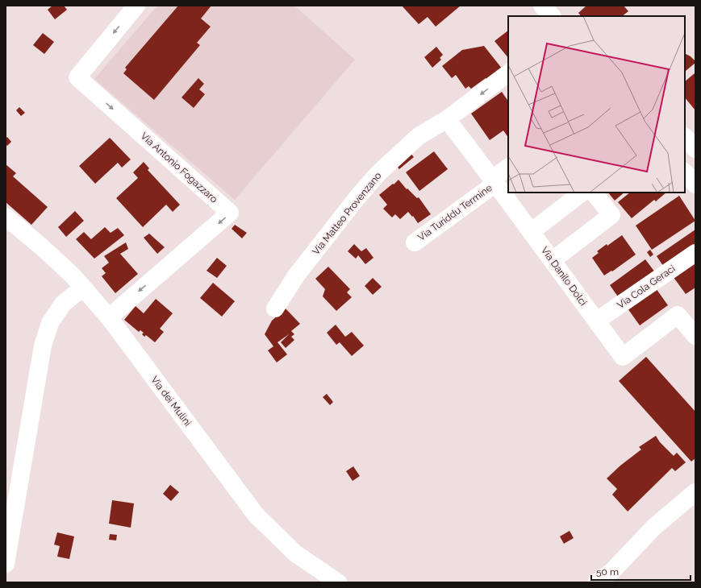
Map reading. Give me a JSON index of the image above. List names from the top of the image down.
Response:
{
  "streets": {
    "street": [
      "Via Antonio Fogazzaro",
      "Via Turiddu Termine",
      "Via Matteo Provenzano",
      "Via Danilo Dolci",
      "Via Cola Geraci",
      "Via dei Mulini"
    ]
  },
  "crossings": [
    ["Via Antonio Fogazzaro", "Via dei Mulini"],
    ["Via Turiddu Termine", "Via Danilo Dolci"],
    ["Via Matteo Provenzano", "Via Danilo Dolci"],
    ["Via Danilo Dolci", "Via Cola Geraci"]
  ],
  "scale_bar": "50 m"
}
